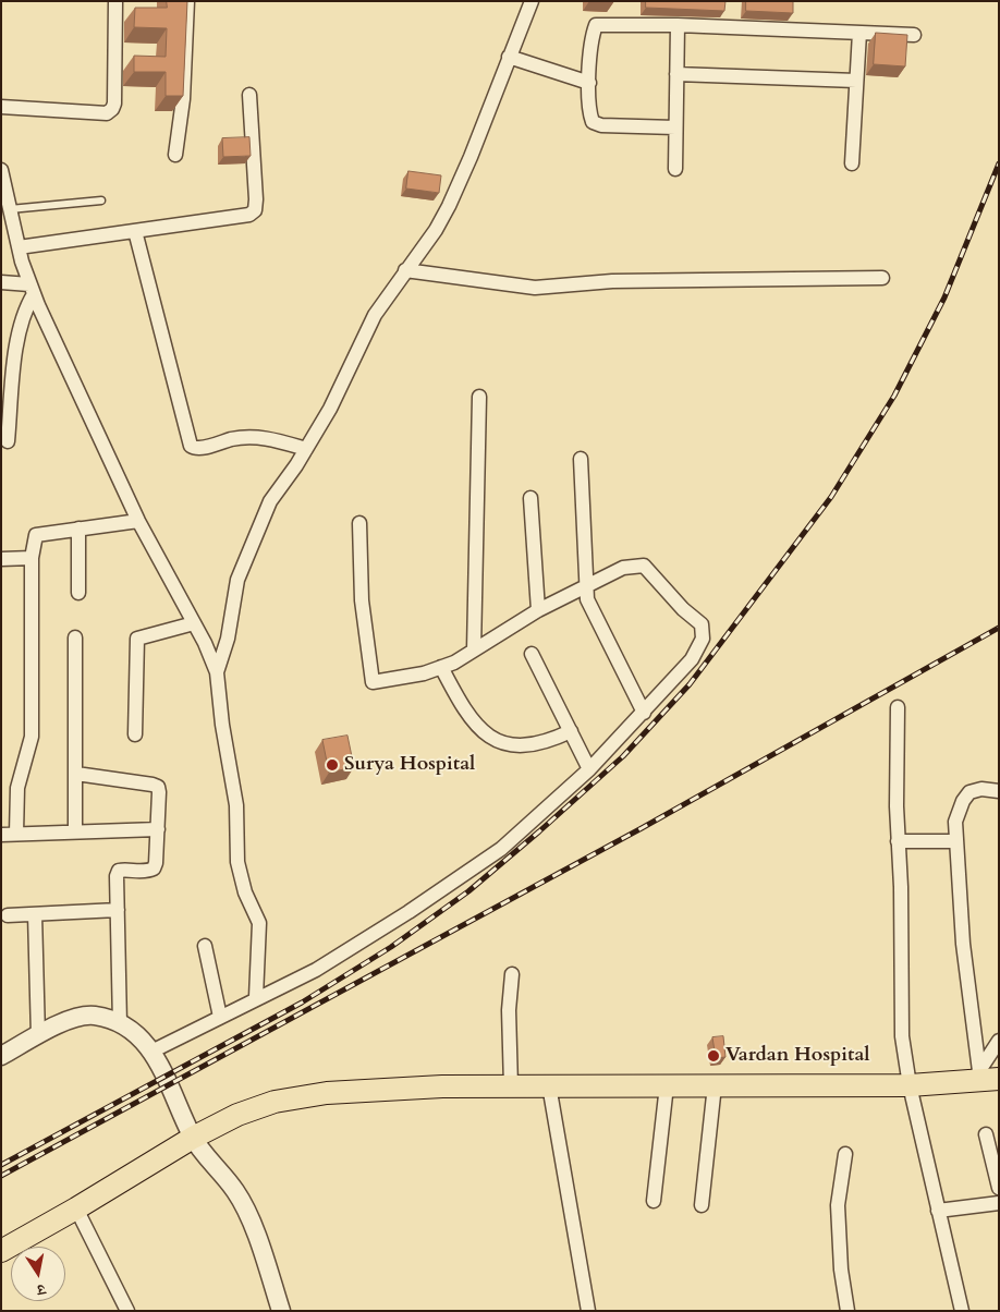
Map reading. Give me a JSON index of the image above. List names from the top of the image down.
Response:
{
  "places": ["Surya Hospital", "Vardan Hospital"],
  "north": "bottom"
}
